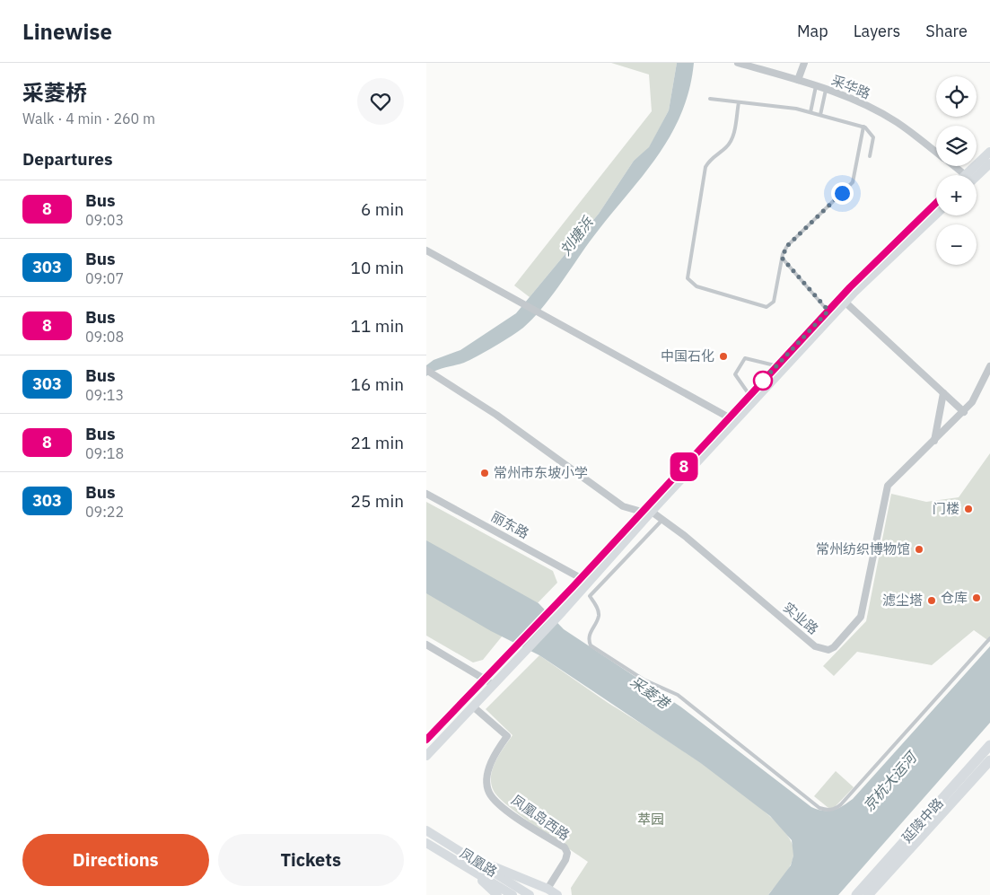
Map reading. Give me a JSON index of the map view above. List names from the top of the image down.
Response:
{
  "streets": {
    "main road": ["延陵中路", "凤凰路"],
    "street": [
      "采华路",
      "丽东路",
      "实业路",
      "凤凰岛西路"
    ]
  },
  "water": ["刘塘浜", "采菱港", "京杭大运河"],
  "parks": ["萃园"],
  "places": [
    "中国石化",
    "常州市东坡小学",
    "门楼",
    "常州纺织博物馆",
    "仓库",
    "滤尘塔"
  ],
  "lines": ["bus line 8"],
  "page": {
    "header": "Linewise",
    "nav": ["Map", "Layers", "Share"],
    "heading": [
      ["采菱桥", "Walk · 4 min · 260 m"],
      "Departures"
    ],
    "on_map": "8",
    "map_buttons": ["+", "−"],
    "list": [
      {
        "mark": "8",
        "name": "Bus",
        "note": "09:03",
        "value": "6 min"
      },
      {
        "mark": "303",
        "name": "Bus",
        "note": "09:07",
        "value": "10 min"
      },
      {
        "mark": "8",
        "name": "Bus",
        "note": "09:08",
        "value": "11 min"
      },
      {
        "mark": "303",
        "name": "Bus",
        "note": "09:13",
        "value": "16 min"
      },
      {
        "mark": "8",
        "name": "Bus",
        "note": "09:18",
        "value": "21 min"
      },
      {
        "mark": "303",
        "name": "Bus",
        "note": "09:22",
        "value": "25 min"
      }
    ],
    "buttons": ["Directions", "Tickets"]
  }
}
